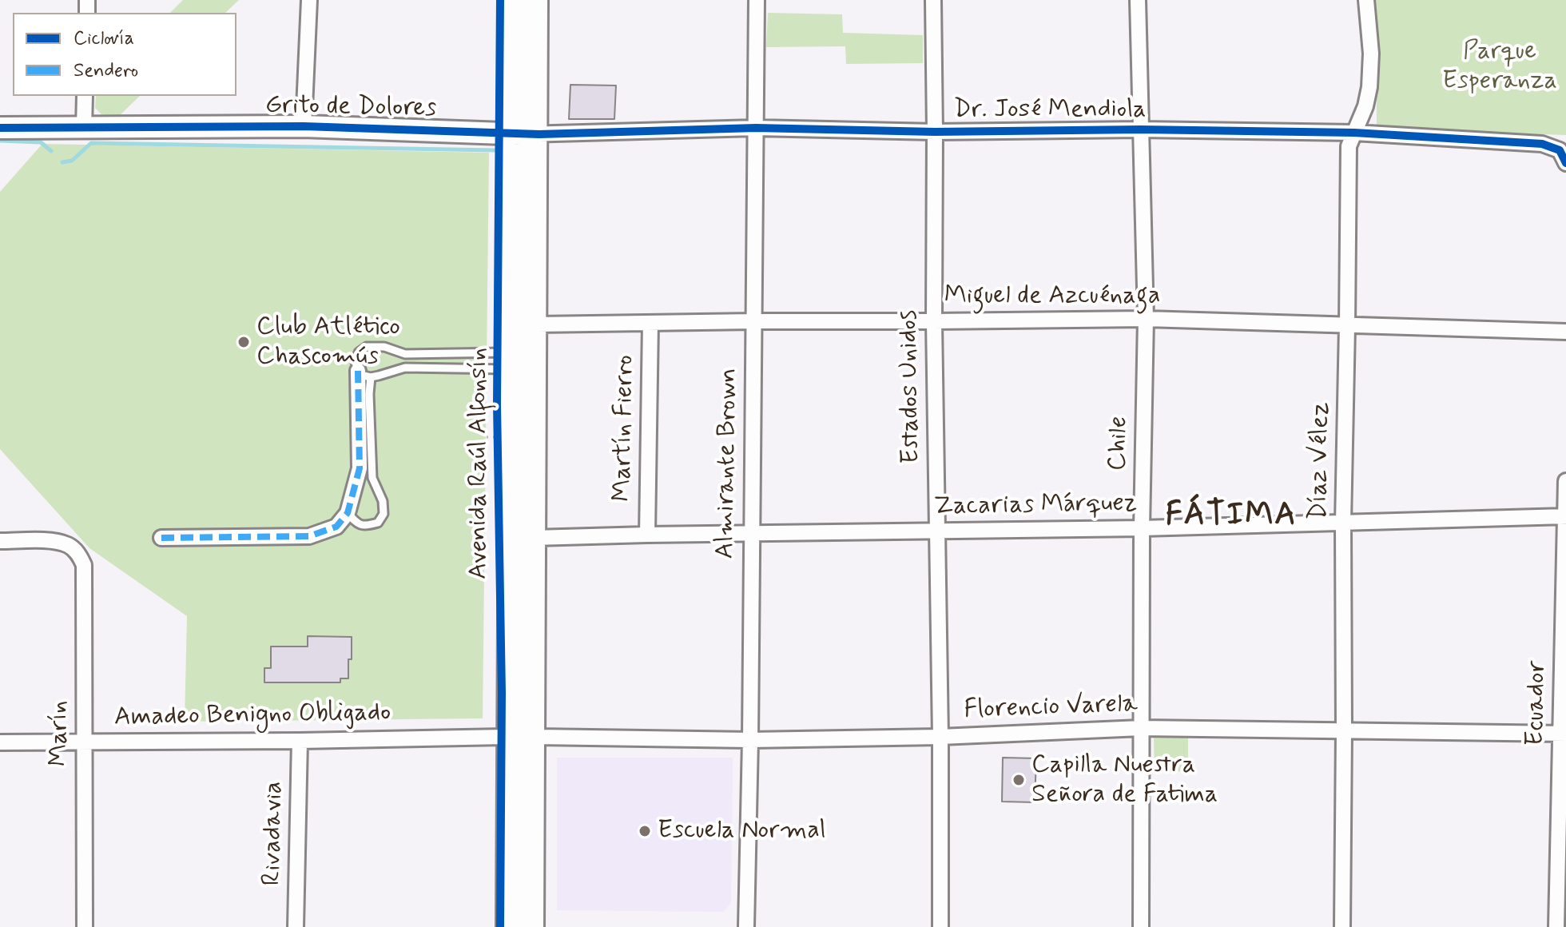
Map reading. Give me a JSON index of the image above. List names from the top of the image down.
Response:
{
  "streets": {
    "main road": ["Grito de Dolores", "Avenida Raúl Alfonsín"],
    "street": [
      "Dr. José Mendiola",
      "Miguel de Azcuénaga",
      "Estados Unidos",
      "Martín Fierro",
      "Chile",
      "Díaz Vélez",
      "Almirante Brown",
      "Zacarias Márquez",
      "Ecuador",
      "Florencio Varela",
      "Amadeo Benigno Obligado",
      "Marín",
      "Rivadavia"
    ]
  },
  "crossings": [
    ["Grito de Dolores", "Dr. José Mendiola"],
    ["Grito de Dolores", "Avenida Raúl Alfonsín"],
    ["Dr. José Mendiola", "Estados Unidos"],
    ["Dr. José Mendiola", "Chile"],
    ["Dr. José Mendiola", "Díaz Vélez"],
    ["Dr. José Mendiola", "Avenida Raúl Alfonsín"],
    ["Dr. José Mendiola", "Almirante Brown"],
    ["Miguel de Azcuénaga", "Estados Unidos"],
    ["Miguel de Azcuénaga", "Martín Fierro"],
    ["Miguel de Azcuénaga", "Chile"],
    ["Miguel de Azcuénaga", "Díaz Vélez"],
    ["Miguel de Azcuénaga", "Avenida Raúl Alfonsín"],
    ["Miguel de Azcuénaga", "Almirante Brown"],
    ["Estados Unidos", "Zacarias Márquez"],
    ["Estados Unidos", "Florencio Varela"],
    ["Martín Fierro", "Zacarias Márquez"],
    ["Chile", "Zacarias Márquez"],
    ["Chile", "Florencio Varela"],
    ["Díaz Vélez", "Zacarias Márquez"],
    ["Díaz Vélez", "Florencio Varela"],
    ["Avenida Raúl Alfonsín", "Zacarias Márquez"],
    ["Avenida Raúl Alfonsín", "Florencio Varela"],
    ["Avenida Raúl Alfonsín", "Amadeo Benigno Obligado"],
    ["Almirante Brown", "Zacarias Márquez"],
    ["Almirante Brown", "Florencio Varela"],
    ["Zacarias Márquez", "Ecuador"],
    ["Ecuador", "Florencio Varela"],
    ["Amadeo Benigno Obligado", "Marín"],
    ["Amadeo Benigno Obligado", "Rivadavia"]
  ],
  "districts": ["FÁTIMA"],
  "parks": ["Parque Esperanza"],
  "places": ["Club Atlético Chascomús", "Capilla Nuestra Señora de Fatima", "Escuela Normal"],
  "legend": ["Ciclovía", "Sendero"]
}
